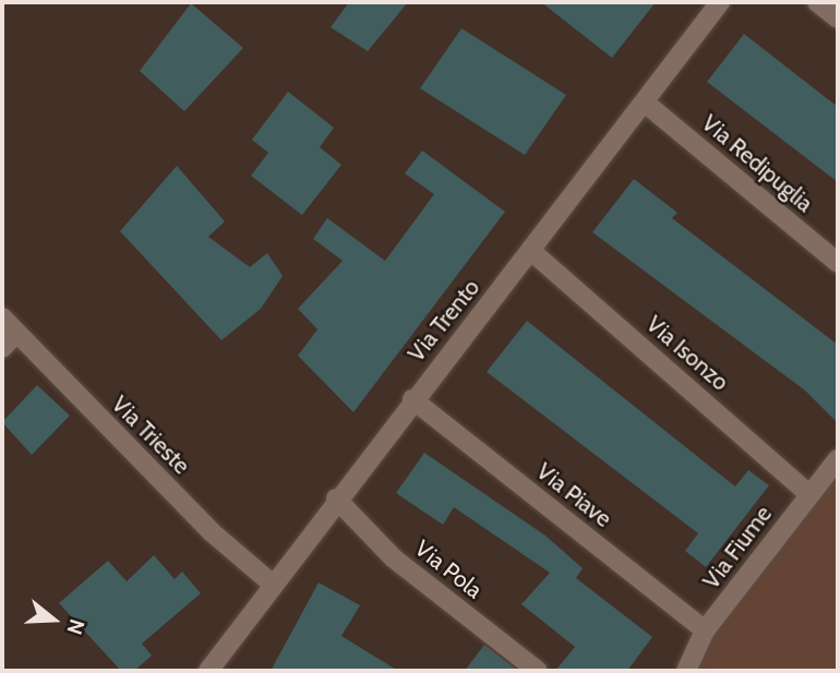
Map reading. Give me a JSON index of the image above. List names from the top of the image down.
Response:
{
  "streets": {
    "street": [
      "Via Redipuglia",
      "Via Trento",
      "Via Isonzo",
      "Via Trieste",
      "Via Piave",
      "Via Fiume",
      "Via Pola"
    ]
  },
  "crossings": [
    ["Via Redipuglia", "Via Trento"],
    ["Via Trento", "Via Isonzo"],
    ["Via Trento", "Via Trieste"],
    ["Via Trento", "Via Piave"],
    ["Via Trento", "Via Pola"],
    ["Via Isonzo", "Via Fiume"],
    ["Via Piave", "Via Fiume"]
  ],
  "north": "right"
}
